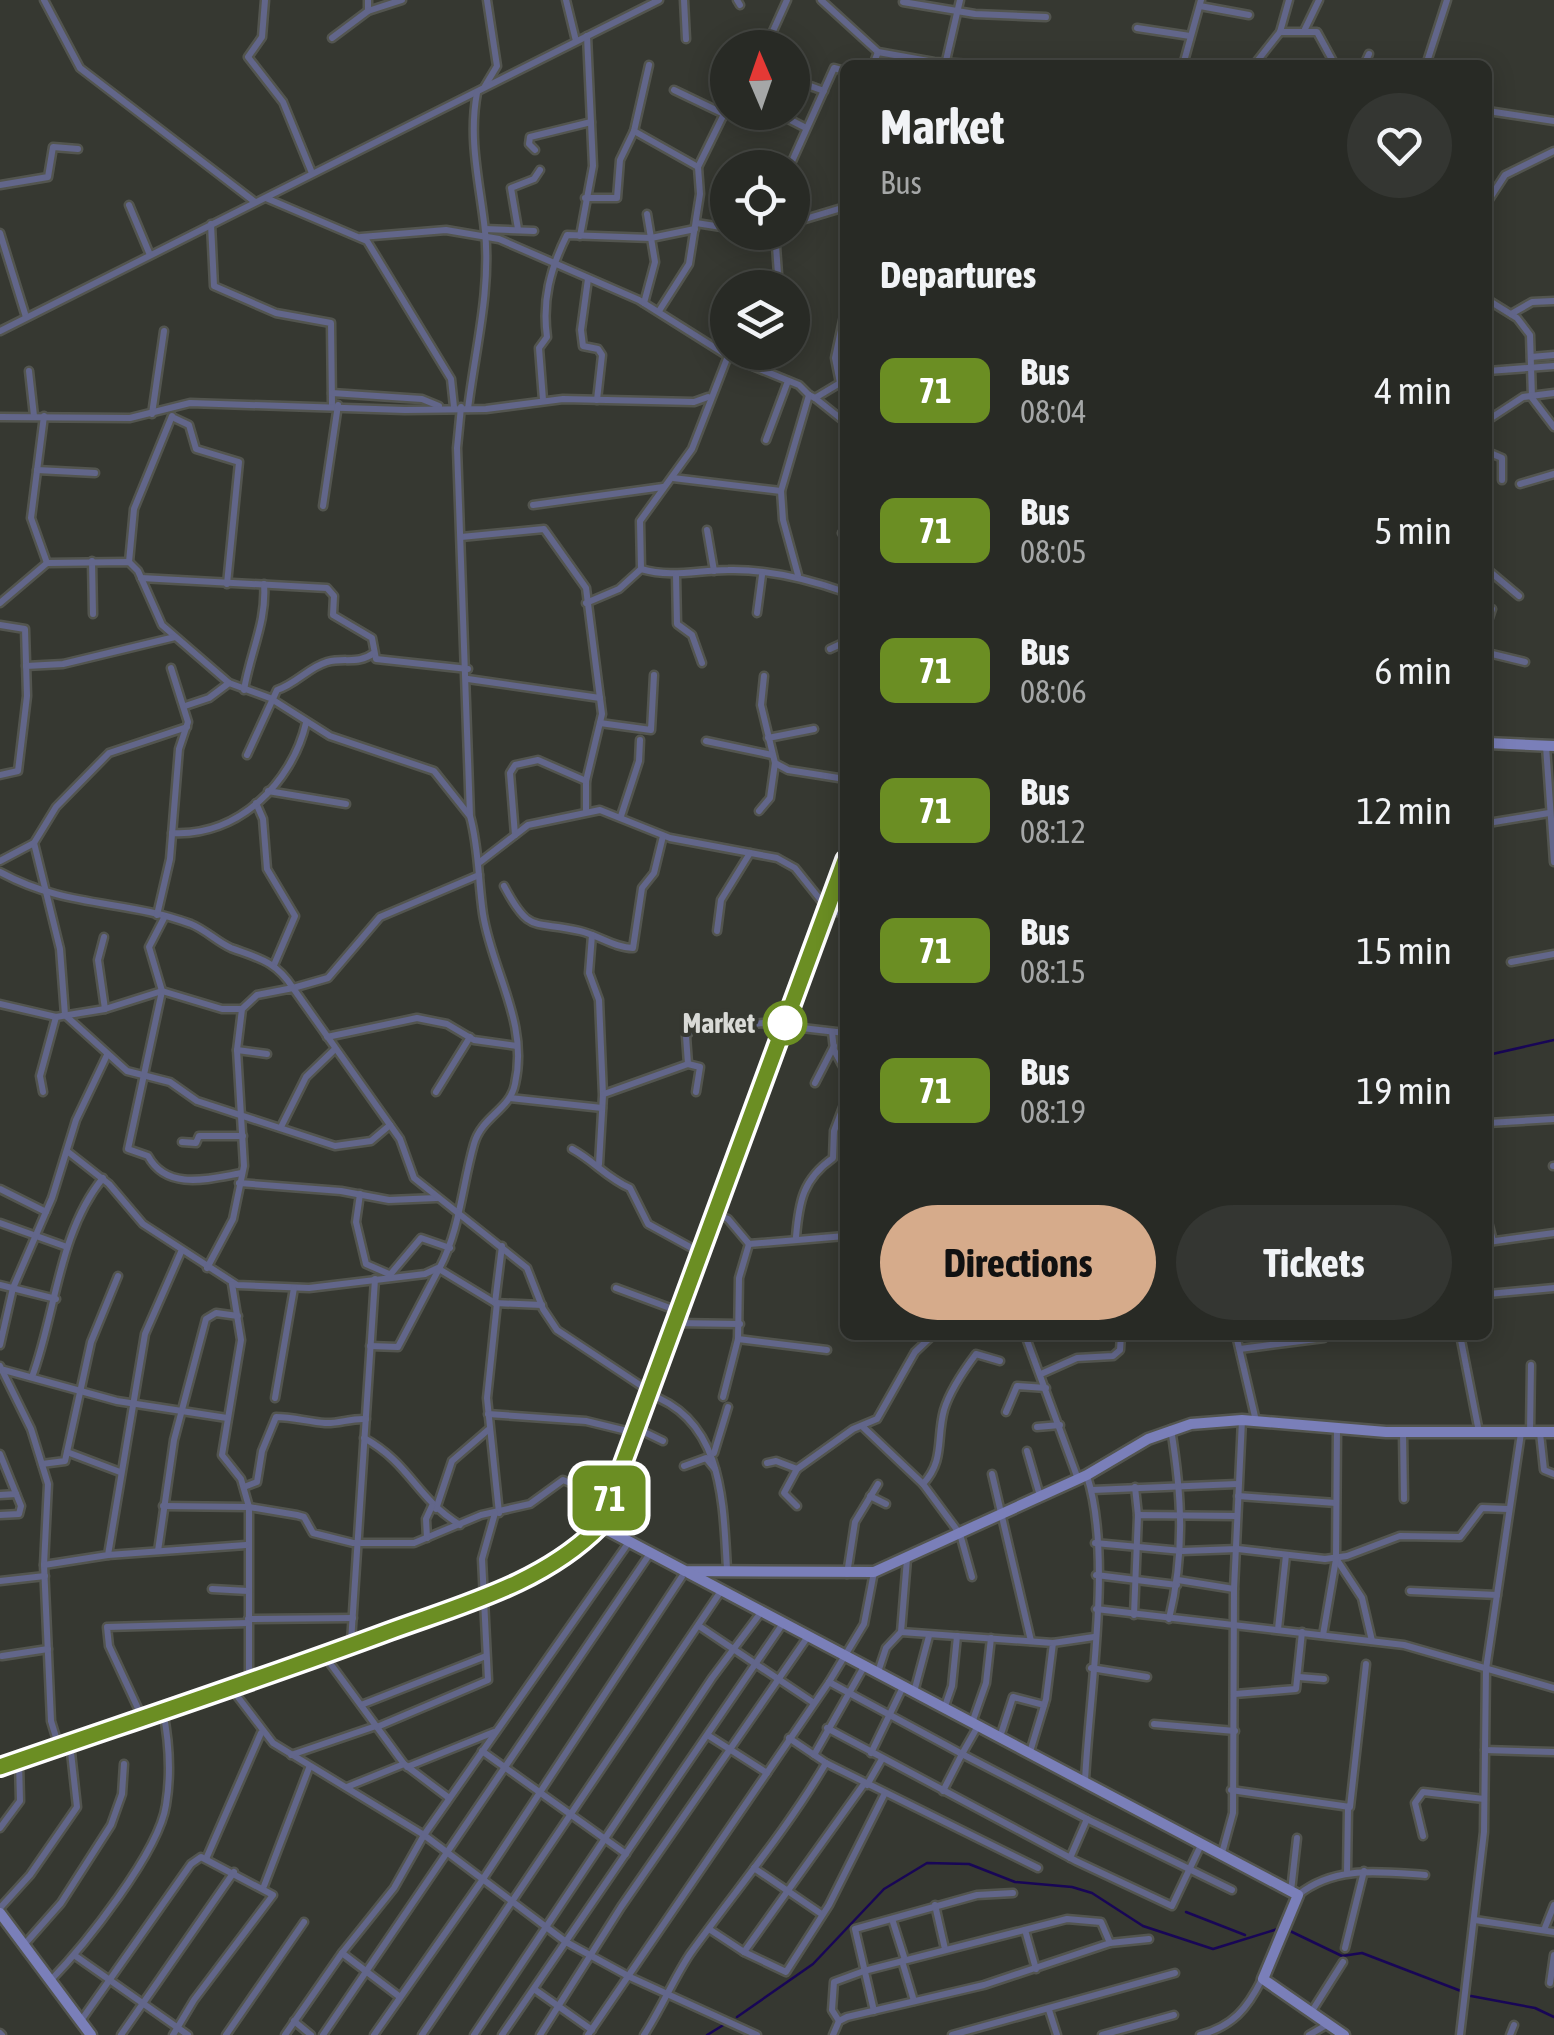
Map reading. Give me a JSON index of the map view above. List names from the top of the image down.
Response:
{
  "places": ["Market"],
  "lines": ["bus line 71"],
  "north": "top",
  "page": {
    "on_map": "71",
    "heading": [
      ["Market", "Bus"],
      "Departures"
    ],
    "list": [
      {
        "mark": "71",
        "name": "Bus",
        "note": "08:04",
        "value": "4 min"
      },
      {
        "mark": "71",
        "name": "Bus",
        "note": "08:05",
        "value": "5 min"
      },
      {
        "mark": "71",
        "name": "Bus",
        "note": "08:06",
        "value": "6 min"
      },
      {
        "mark": "71",
        "name": "Bus",
        "note": "08:12",
        "value": "12 min"
      },
      {
        "mark": "71",
        "name": "Bus",
        "note": "08:15",
        "value": "15 min"
      },
      {
        "mark": "71",
        "name": "Bus",
        "note": "08:19",
        "value": "19 min"
      }
    ],
    "buttons": ["Directions", "Tickets"]
  }
}
